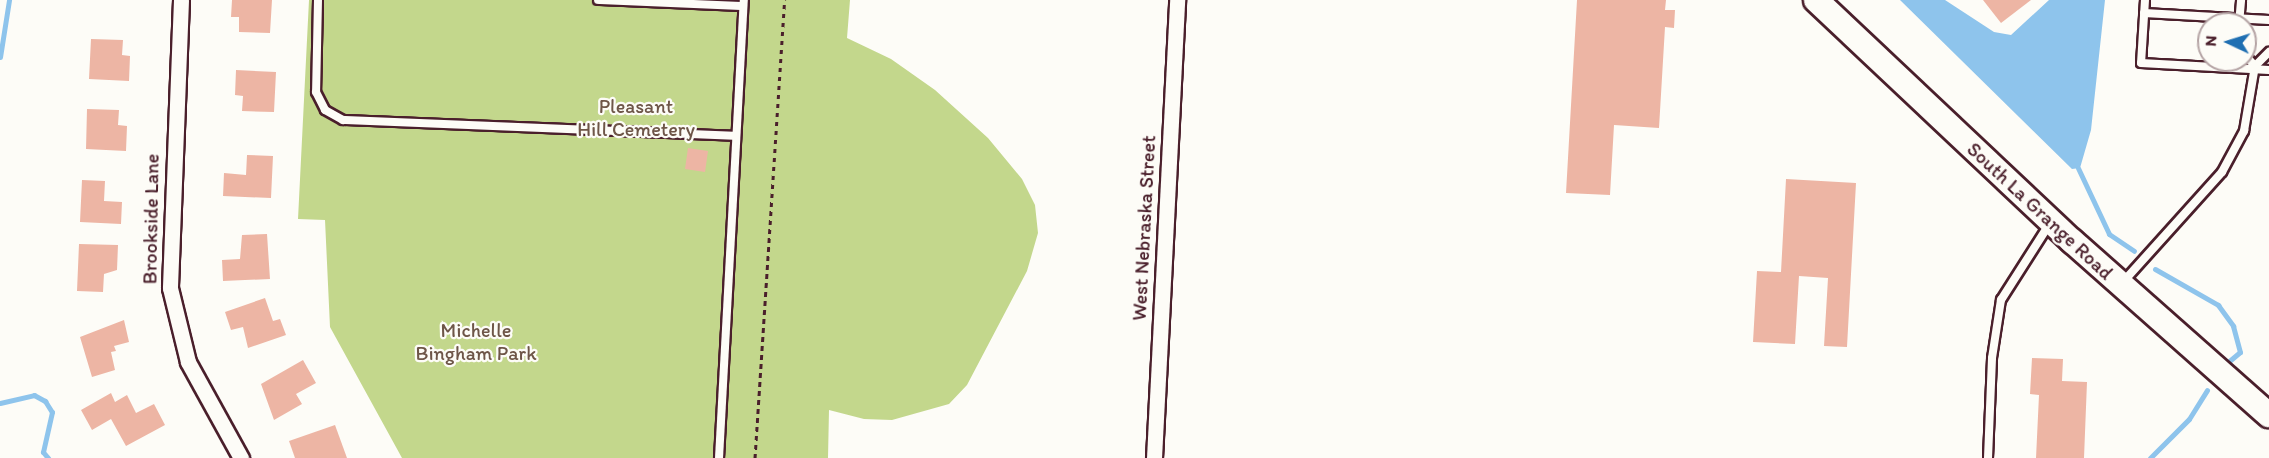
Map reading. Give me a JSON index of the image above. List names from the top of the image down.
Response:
{
  "streets": {
    "main road": ["South La Grange Road"],
    "street": ["Brookside Lane", "West Nebraska Street"]
  },
  "parks": ["Pleasant Hill Cemetery", "Michelle Bingham Park"],
  "north": "left"
}
